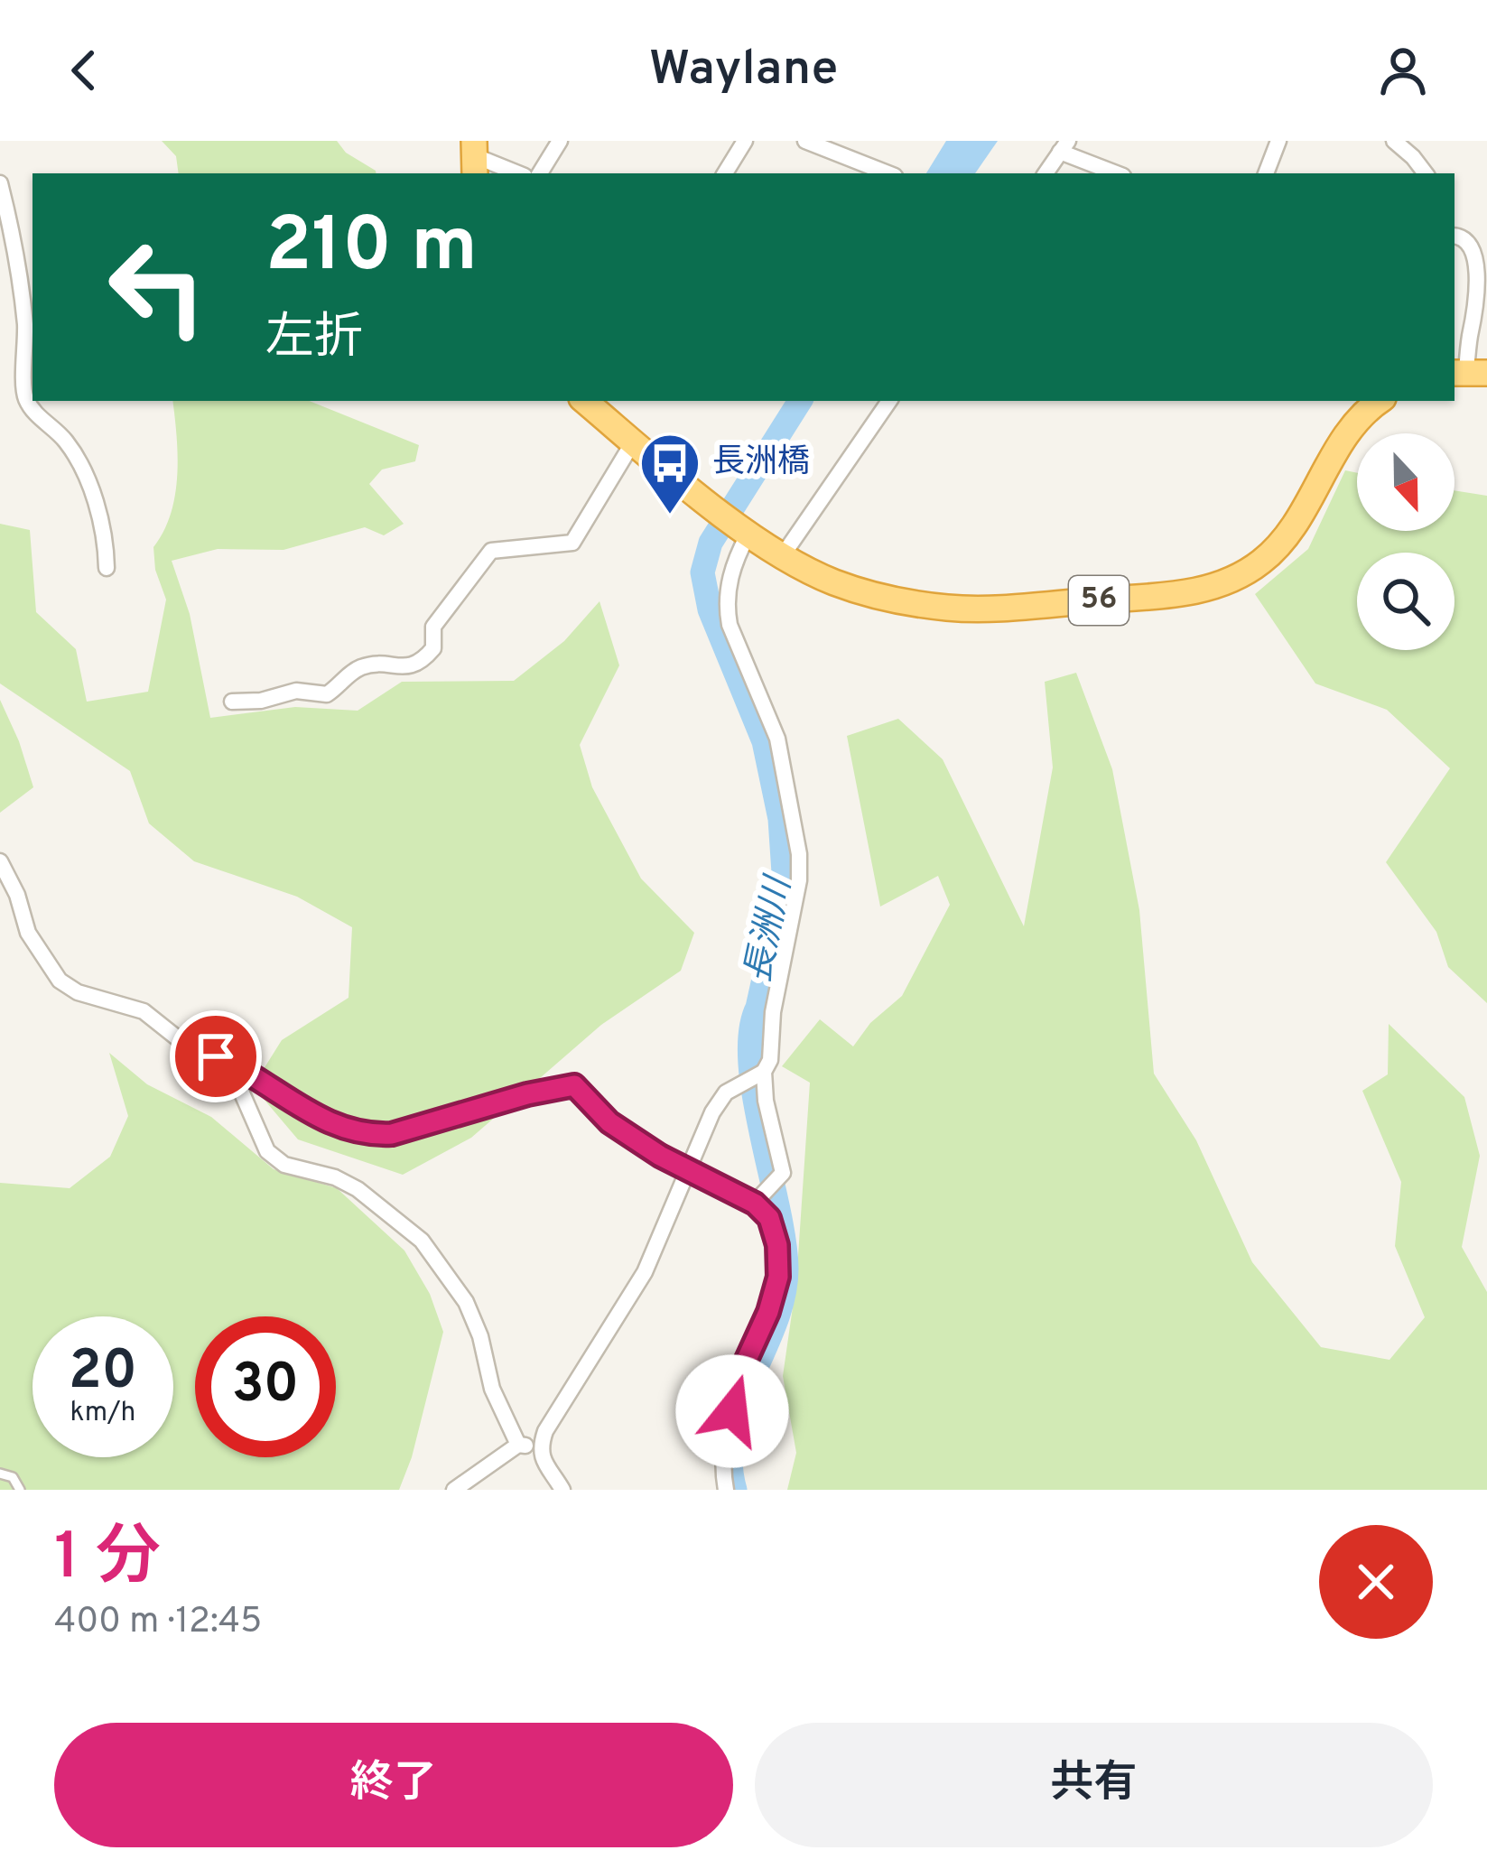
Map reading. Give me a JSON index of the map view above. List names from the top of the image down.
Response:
{
  "streets": {
    "highway": ["56"]
  },
  "water": ["長洲川"],
  "places": {
    "bus stop": ["長洲橋"]
  },
  "north": "bottom",
  "page": {
    "header": "Waylane",
    "turn": ["210 m", "左折"],
    "speed": "20 km/h",
    "limit": "30",
    "heading": ["1 分", "400 m · 12:45"],
    "buttons": ["終了", "共有"]
  }
}
